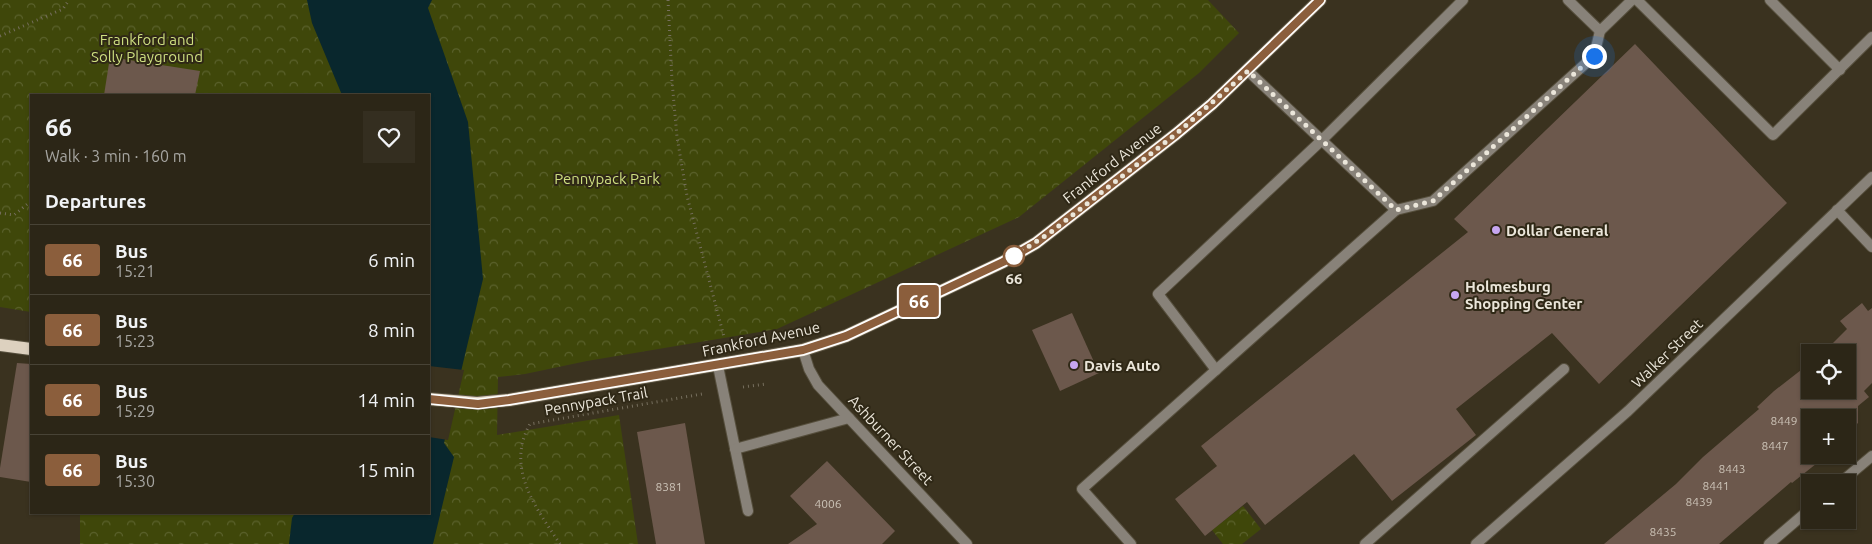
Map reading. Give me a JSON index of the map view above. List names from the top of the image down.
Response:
{
  "streets": {
    "main road": ["Frankford Avenue"],
    "street": ["Walker Street", "Ashburner Street"],
    "path": ["Pennypack Trail"]
  },
  "crossings": [
    ["Frankford Avenue", "Ashburner Street"]
  ],
  "parks": ["Frankford and Solly Playground", "Pennypack Park"],
  "places": [
    "Dollar General",
    "66",
    "Holmesburg Shopping Center",
    "Davis Auto"
  ],
  "lines": ["bus line 66"],
  "house_numbers": [
    "8449",
    "8447",
    "8443",
    "8441",
    "8381",
    "8439",
    "4006",
    "8435"
  ],
  "page": {
    "on_map": "66",
    "heading": [
      ["66", "Walk · 3 min · 160 m"],
      "Departures"
    ],
    "list": [
      {
        "mark": "66",
        "name": "Bus",
        "note": "15:21",
        "value": "6 min"
      },
      {
        "mark": "66",
        "name": "Bus",
        "note": "15:23",
        "value": "8 min"
      },
      {
        "mark": "66",
        "name": "Bus",
        "note": "15:29",
        "value": "14 min"
      },
      {
        "mark": "66",
        "name": "Bus",
        "note": "15:30",
        "value": "15 min"
      }
    ],
    "map_buttons": ["+", "−"]
  }
}
